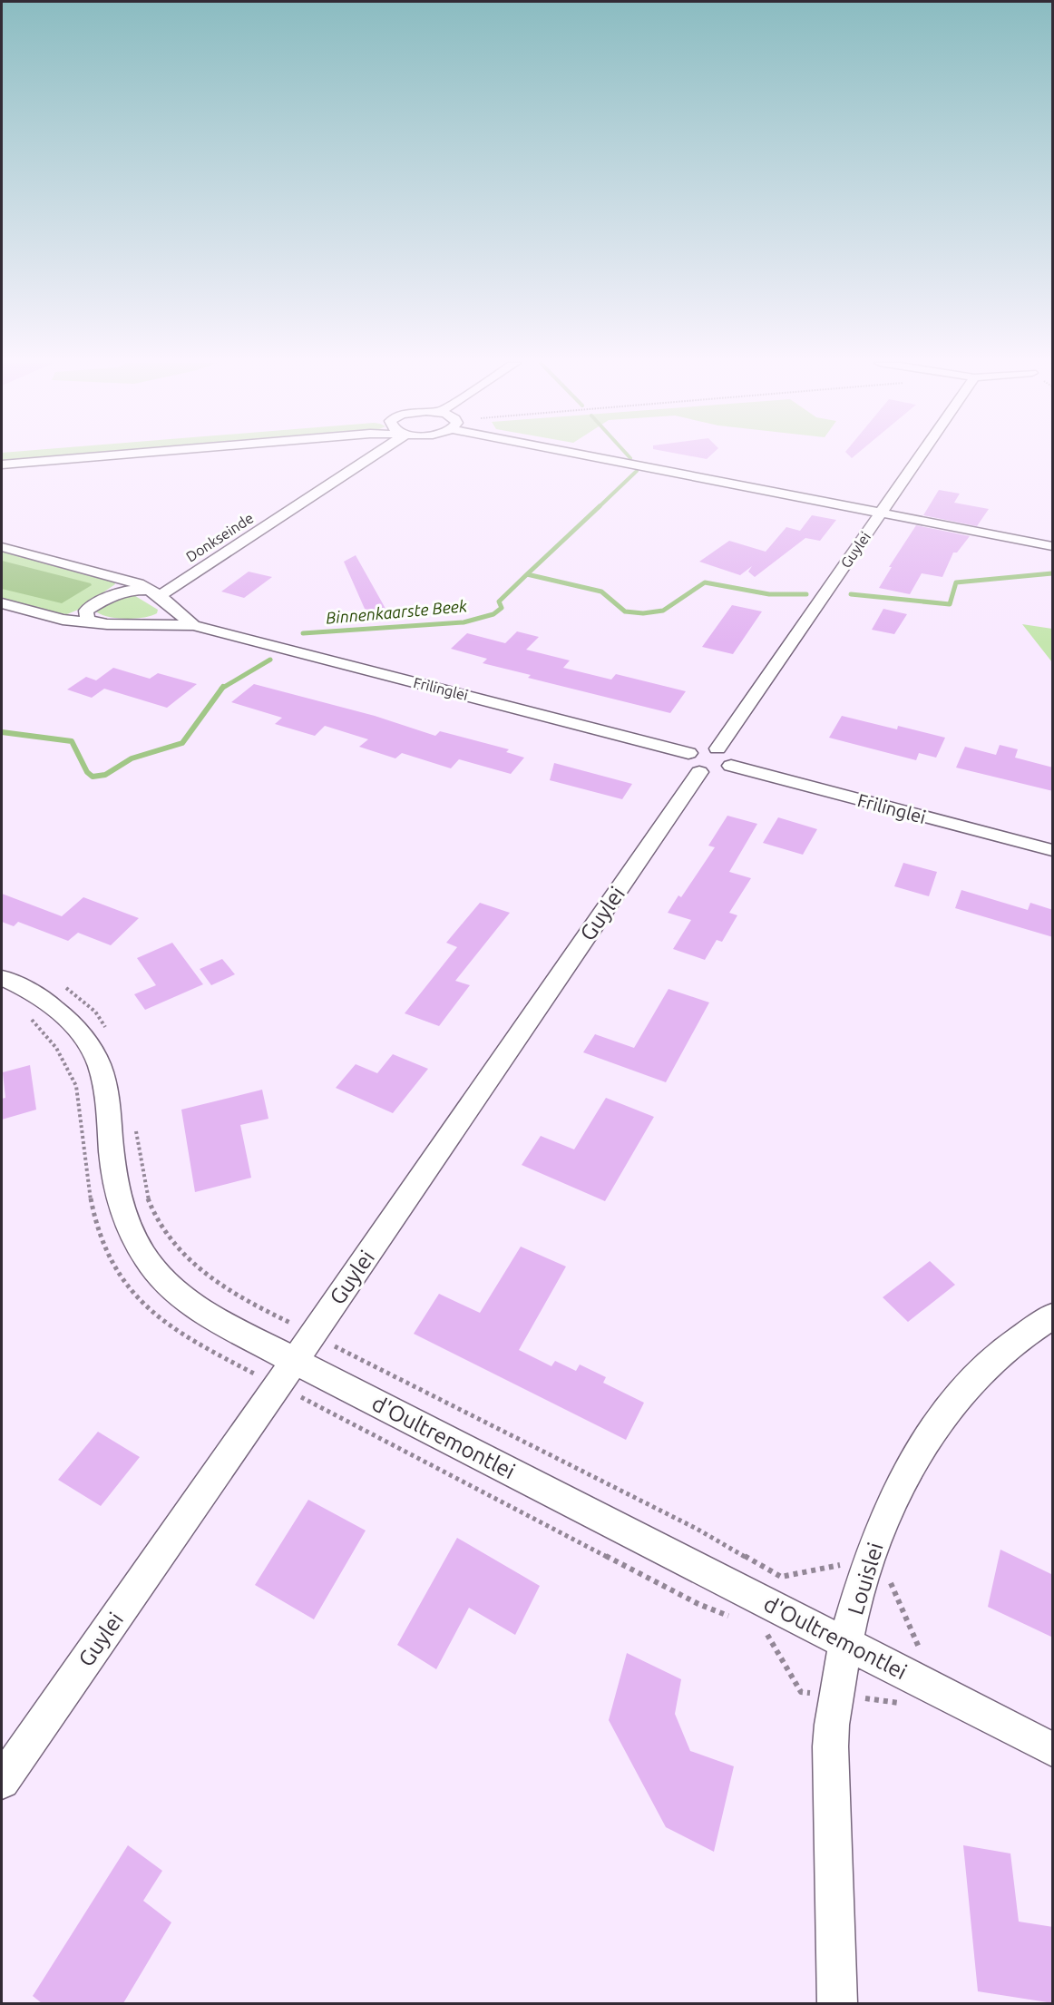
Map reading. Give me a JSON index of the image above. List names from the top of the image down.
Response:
{
  "streets": {
    "street": [
      "Donkseinde",
      "Guylei",
      "Frilinglei",
      "d'Oultremontlei",
      "Louislei"
    ]
  },
  "crossings": [
    ["Donkseinde", "Frilinglei"],
    ["Guylei", "Frilinglei"],
    ["Guylei", "d'Oultremontlei"],
    ["d'Oultremontlei", "Louislei"]
  ],
  "water": ["Binnenkaarste Beek"]
}
